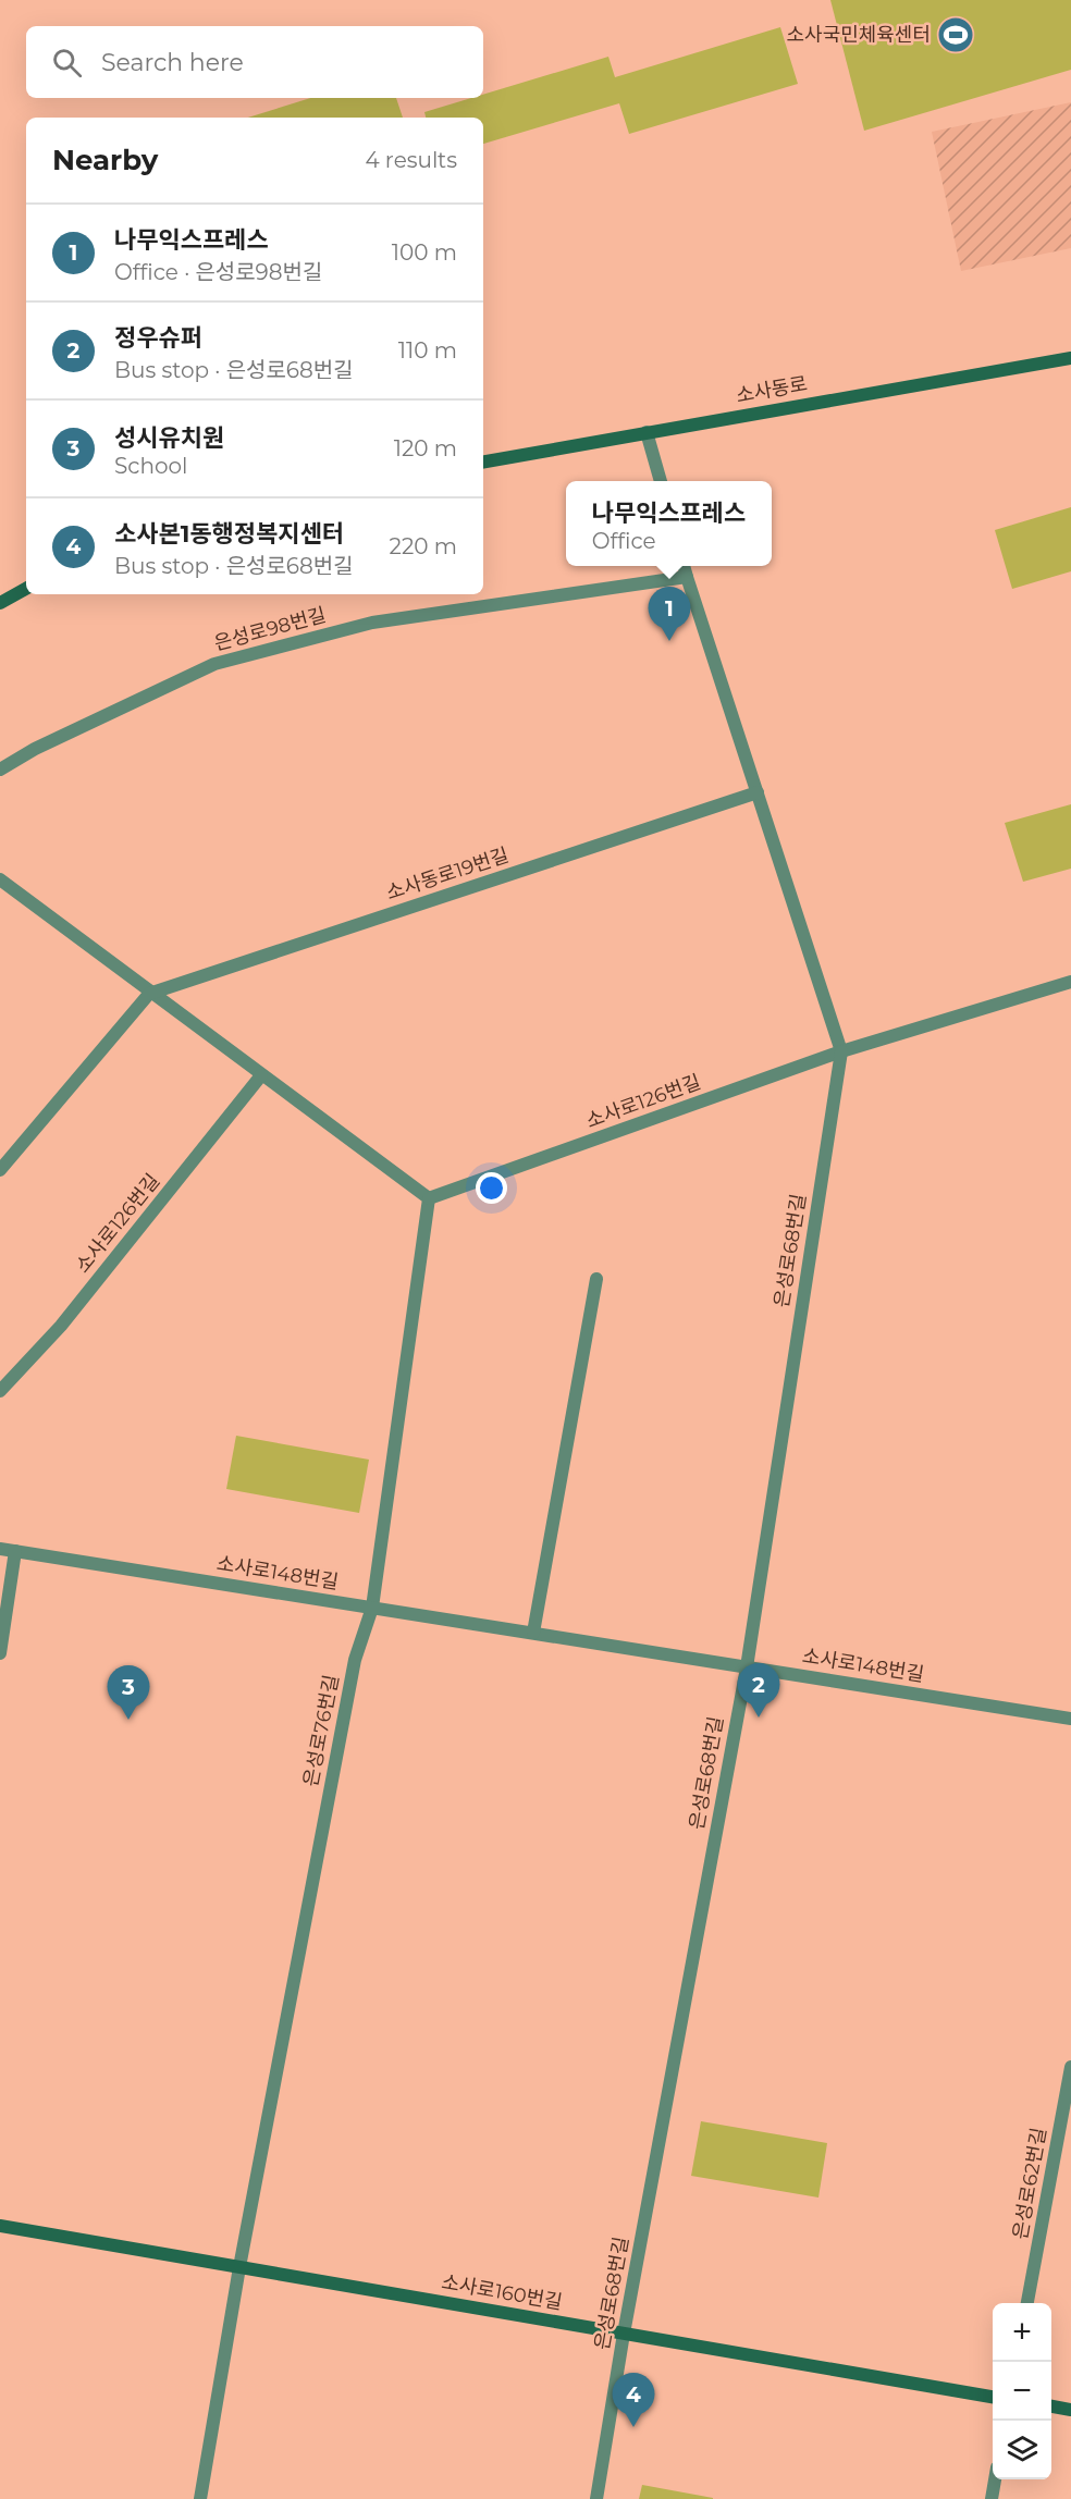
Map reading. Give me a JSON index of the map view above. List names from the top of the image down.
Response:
{
  "streets": {
    "street": [
      "소사동로",
      "은성로98번길",
      "소사동로19번길",
      "소사로126번길",
      "은성로68번길",
      "소사로148번길",
      "은성로76번길",
      "은성로62번길",
      "소사로160번길"
    ]
  },
  "crossings": [
    ["소사로126번길", "은성로68번길"],
    ["소사로126번길", "은성로76번길"],
    ["은성로68번길", "소사로148번길"],
    ["은성로68번길", "소사로160번길"],
    ["소사로148번길", "은성로76번길"],
    ["은성로76번길", "소사로160번길"]
  ],
  "places": {
    "sports": ["소사국민체육센터"]
  },
  "page": {
    "search": "Search here",
    "heading": ["Nearby", "4 results"],
    "list": [
      {
        "mark": "1",
        "name": "나무익스프레스",
        "note": "Office · 은성로98번길",
        "value": "100 m"
      },
      {
        "mark": "2",
        "name": "정우슈퍼",
        "note": "Bus stop · 은성로68번길",
        "value": "110 m"
      },
      {
        "mark": "3",
        "name": "성시유치원",
        "note": "School",
        "value": "120 m"
      },
      {
        "mark": "4",
        "name": "소사본1동행정복지센터",
        "note": "Bus stop · 은성로68번길",
        "value": "220 m"
      }
    ],
    "popup": ["나무익스프레스", "Office"],
    "pins": [
      "1",
      "2",
      "3",
      "4"
    ],
    "map_buttons": ["+", "−"]
  }
}
